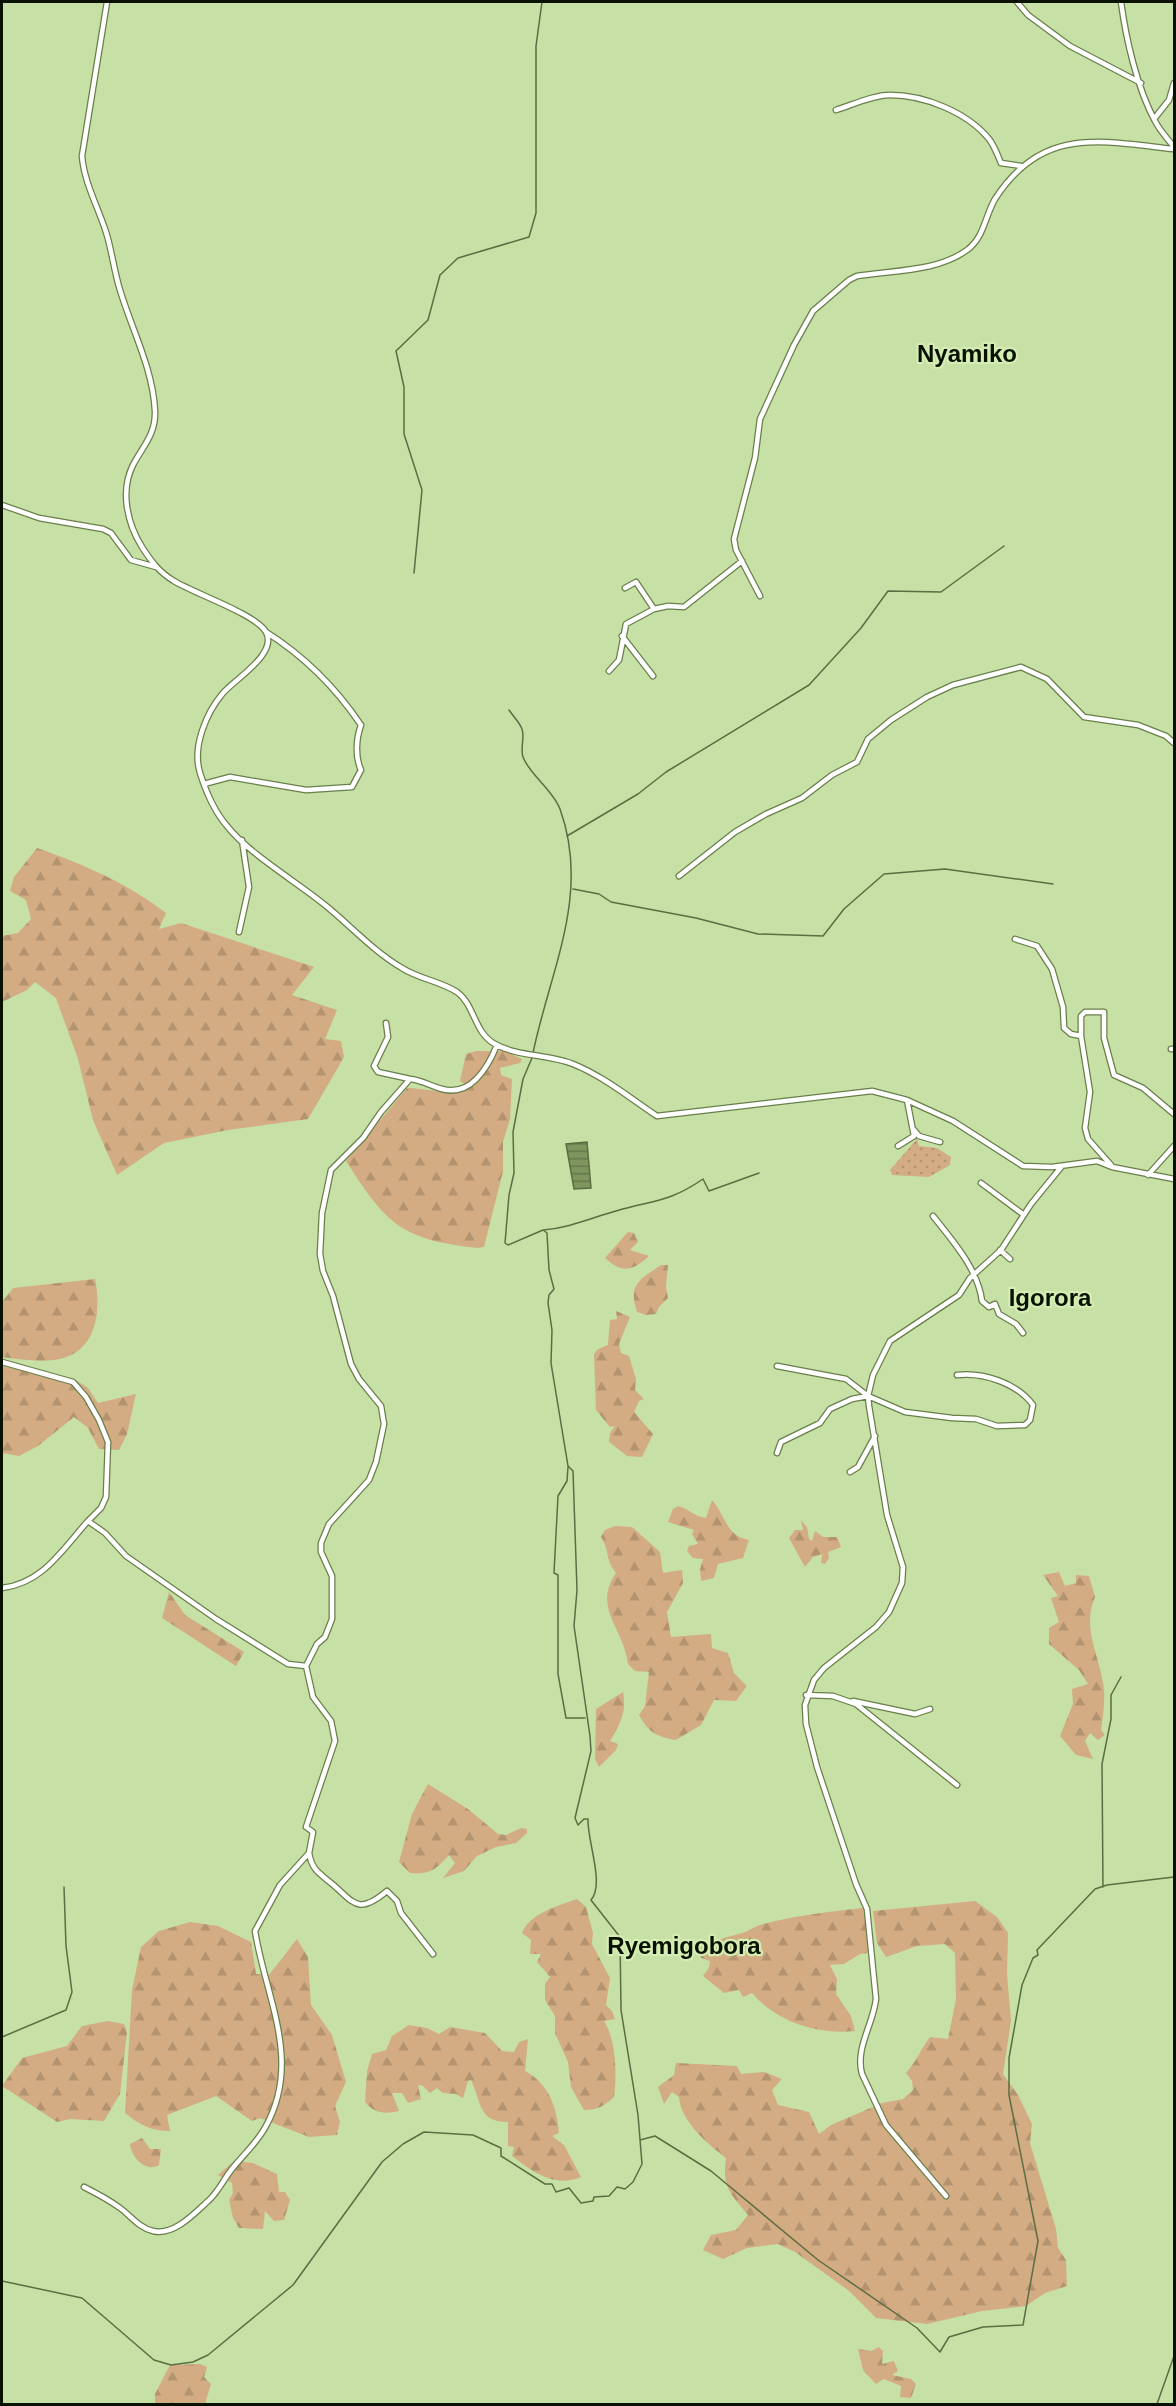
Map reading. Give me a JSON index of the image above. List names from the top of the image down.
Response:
{
  "districts": ["Nyamiko", "Igorora", "Ryemigobora"]
}
